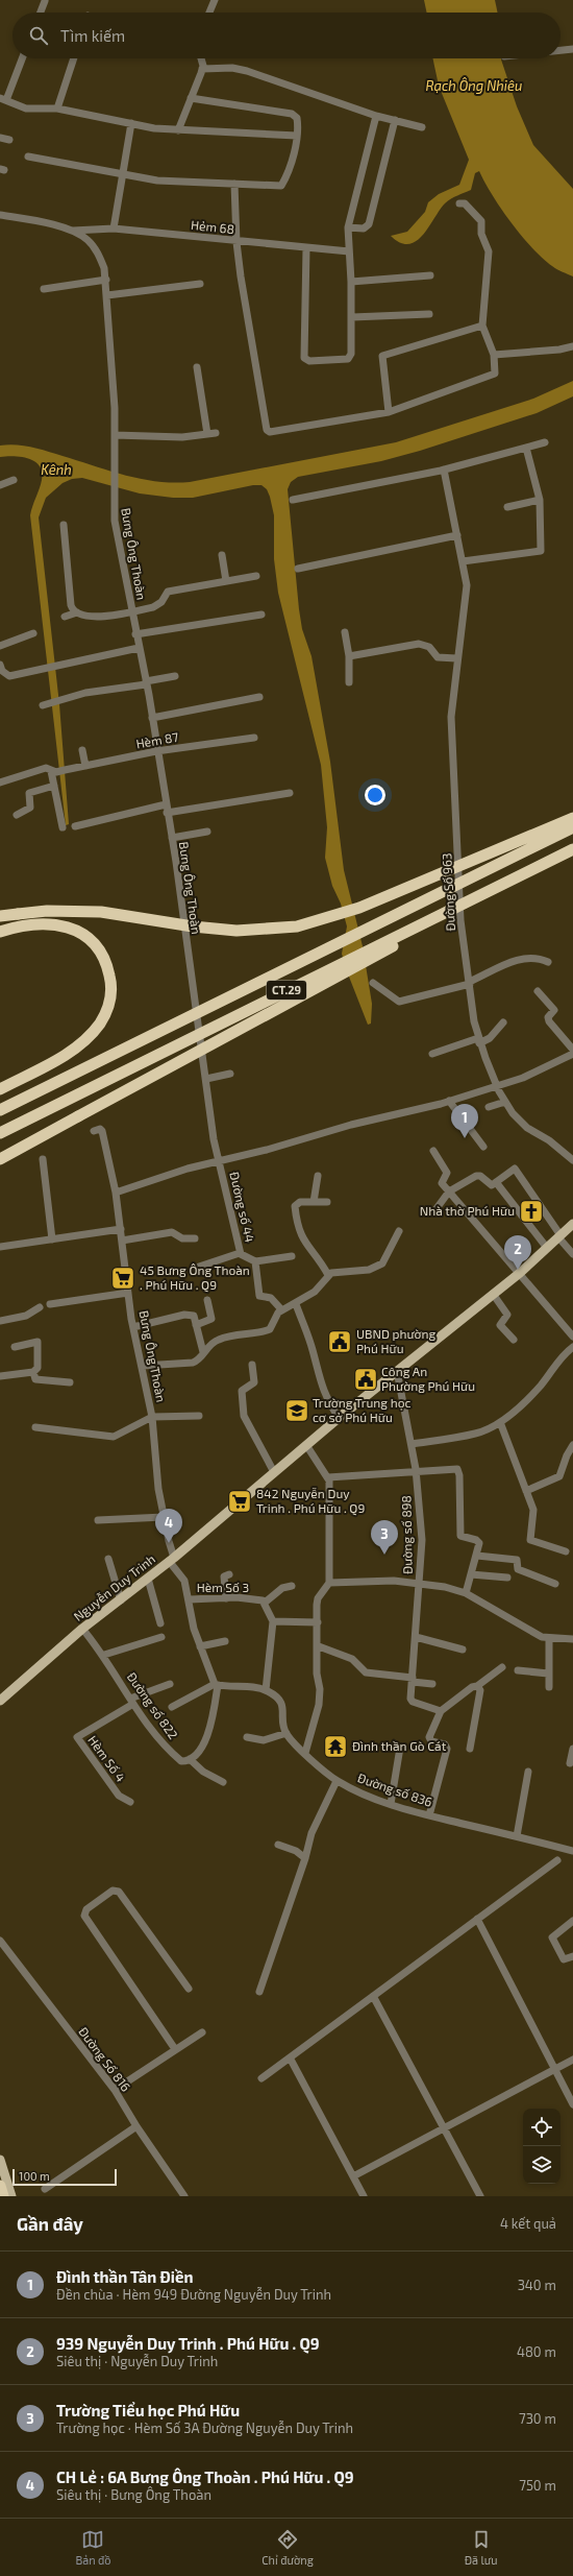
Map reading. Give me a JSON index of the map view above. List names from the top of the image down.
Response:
{
  "streets": {
    "highway": ["CT.29"],
    "main road": ["Nguyễn Duy Trinh"],
    "street": [
      "Hẻm 68",
      "Bưng Ông Thoàn",
      "Hèm 87",
      "Đường Số 963",
      "Đường số 44",
      "Đường số 898",
      "Hèm Số 3",
      "Đường số 822",
      "Hèm Số 4",
      "Đường số 836",
      "Đường Số 816"
    ]
  },
  "crossings": [
    ["Hẻm 68", "Bưng Ông Thoàn"],
    ["Bưng Ông Thoàn", "Hèm 87"],
    ["Bưng Ông Thoàn", "Đường số 44"],
    ["Bưng Ông Thoàn", "Nguyễn Duy Trinh"],
    ["Đường số 898", "Nguyễn Duy Trinh"],
    ["Nguyễn Duy Trinh", "Đường số 822"],
    ["Đường số 822", "Hèm Số 4"]
  ],
  "water": ["Rạch Ông Nhiêu", "Kênh"],
  "places": {
    "church": ["Nhà thờ Phú Hữu"],
    "supermarket": ["45 Bưng Ông Thoàn . Phú Hữu . Q9", "842 Nguyễn Duy Trinh . Phú Hữu . Q9"],
    "public building": ["UBND phường Phú Hữu", "Công An Phường Phú Hữu"],
    "school or university": ["Trường Trung học cơ sở Phú Hữu"],
    "temple": ["Đình thần Gò Cát"]
  },
  "scale_bar": "100 m",
  "page": {
    "search": "Tìm kiếm",
    "pins": [
      "1",
      "2",
      "4",
      "3"
    ],
    "scale": "100 m",
    "heading": ["Gần đây", "4 kết quả"],
    "list": [
      {
        "mark": "1",
        "name": "Đình thần Tân Điền",
        "note": "Đền chùa · Hèm 949 Đường Nguyễn Duy Trinh",
        "value": "340 m"
      },
      {
        "mark": "2",
        "name": "939 Nguyễn Duy Trinh . Phú Hữu . Q9",
        "note": "Siêu thị · Nguyễn Duy Trinh",
        "value": "480 m"
      },
      {
        "mark": "3",
        "name": "Trường Tiểu học Phú Hữu",
        "note": "Trường học · Hèm Số 3A Đường Nguyễn Duy Trinh",
        "value": "730 m"
      },
      {
        "mark": "4",
        "name": "CH Lẻ : 6A Bưng Ông Thoàn . Phú Hữu . Q9",
        "note": "Siêu thị · Bưng Ông Thoàn",
        "value": "750 m"
      }
    ],
    "nav": ["Bản đồ", "Chỉ đường", "Đã lưu"]
  }
}
